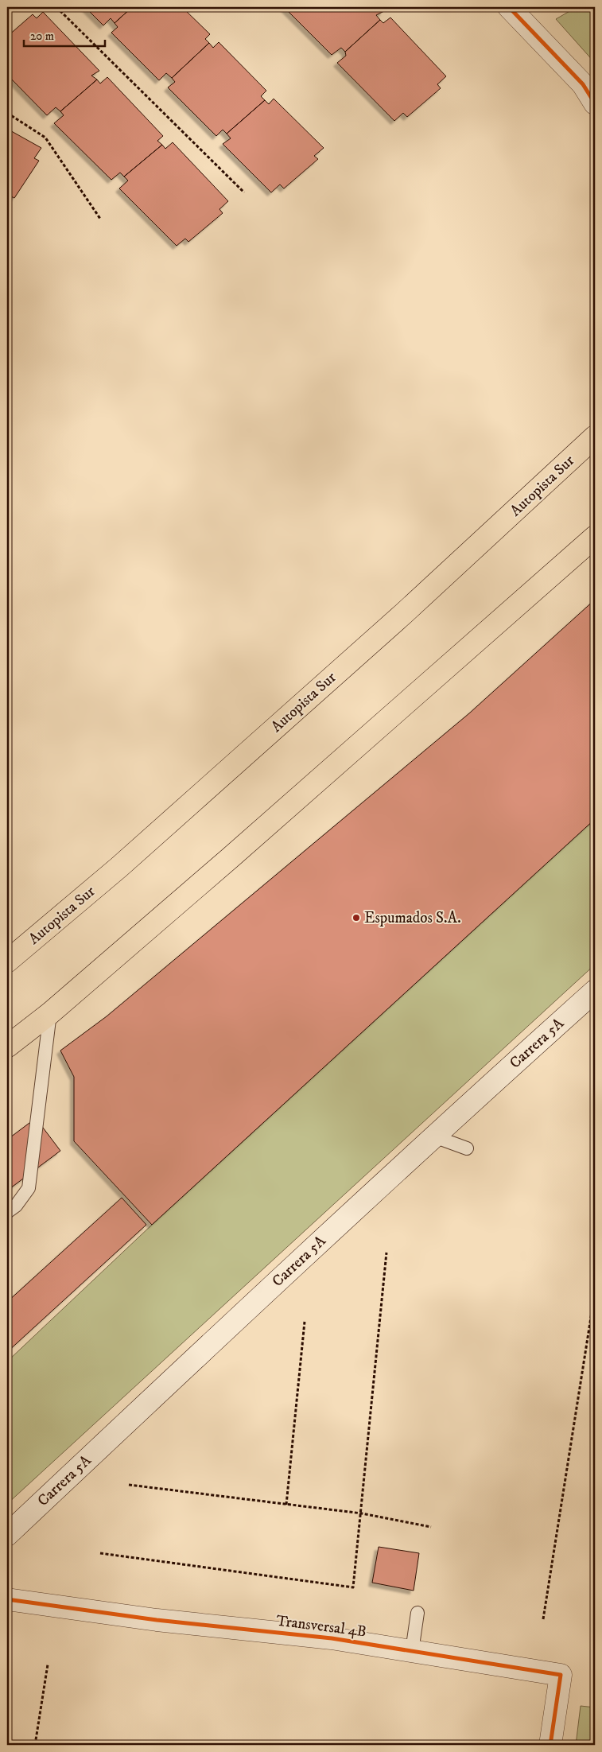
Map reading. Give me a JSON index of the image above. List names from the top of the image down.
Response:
{
  "streets": {
    "highway": ["Autopista Sur"],
    "main road": ["Carrera 5A", "Transversal 4B"]
  },
  "places": ["Espumados S.A."],
  "scale_bar": "20 m"
}
